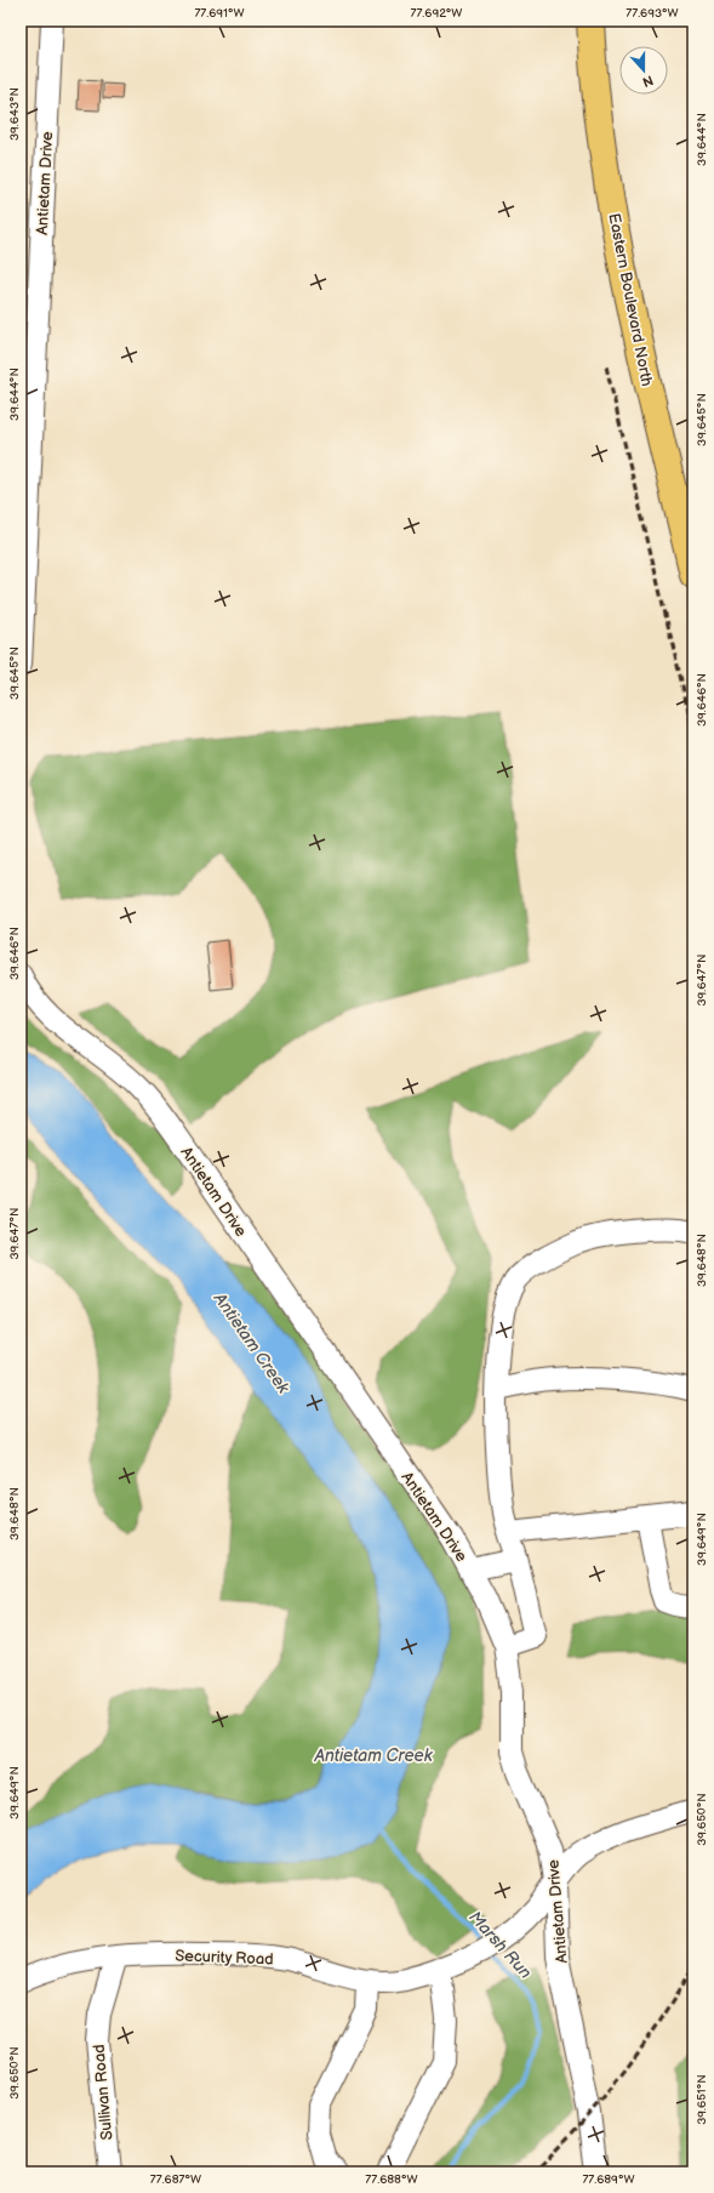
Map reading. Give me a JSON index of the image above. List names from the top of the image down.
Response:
{
  "streets": {
    "main road": ["Eastern Boulevard North"],
    "street": ["Antietam Drive", "Security Road", "Sullivan Road"]
  },
  "crossings": [
    ["Antietam Drive", "Security Road"],
    ["Security Road", "Sullivan Road"]
  ],
  "water": ["Antietam Creek", "Marsh Run"],
  "north": "bottom",
  "coordinates": [
    "77.691°W",
    "77.692°W",
    "77.693°W",
    "39.643°N",
    "39.644°N",
    "39.645°N",
    "39.646°N",
    "39.647°N",
    "39.648°N",
    "39.649°N",
    "39.650°N",
    "39.651°N",
    "77.687°W",
    "77.688°W",
    "77.689°W"
  ]
}
